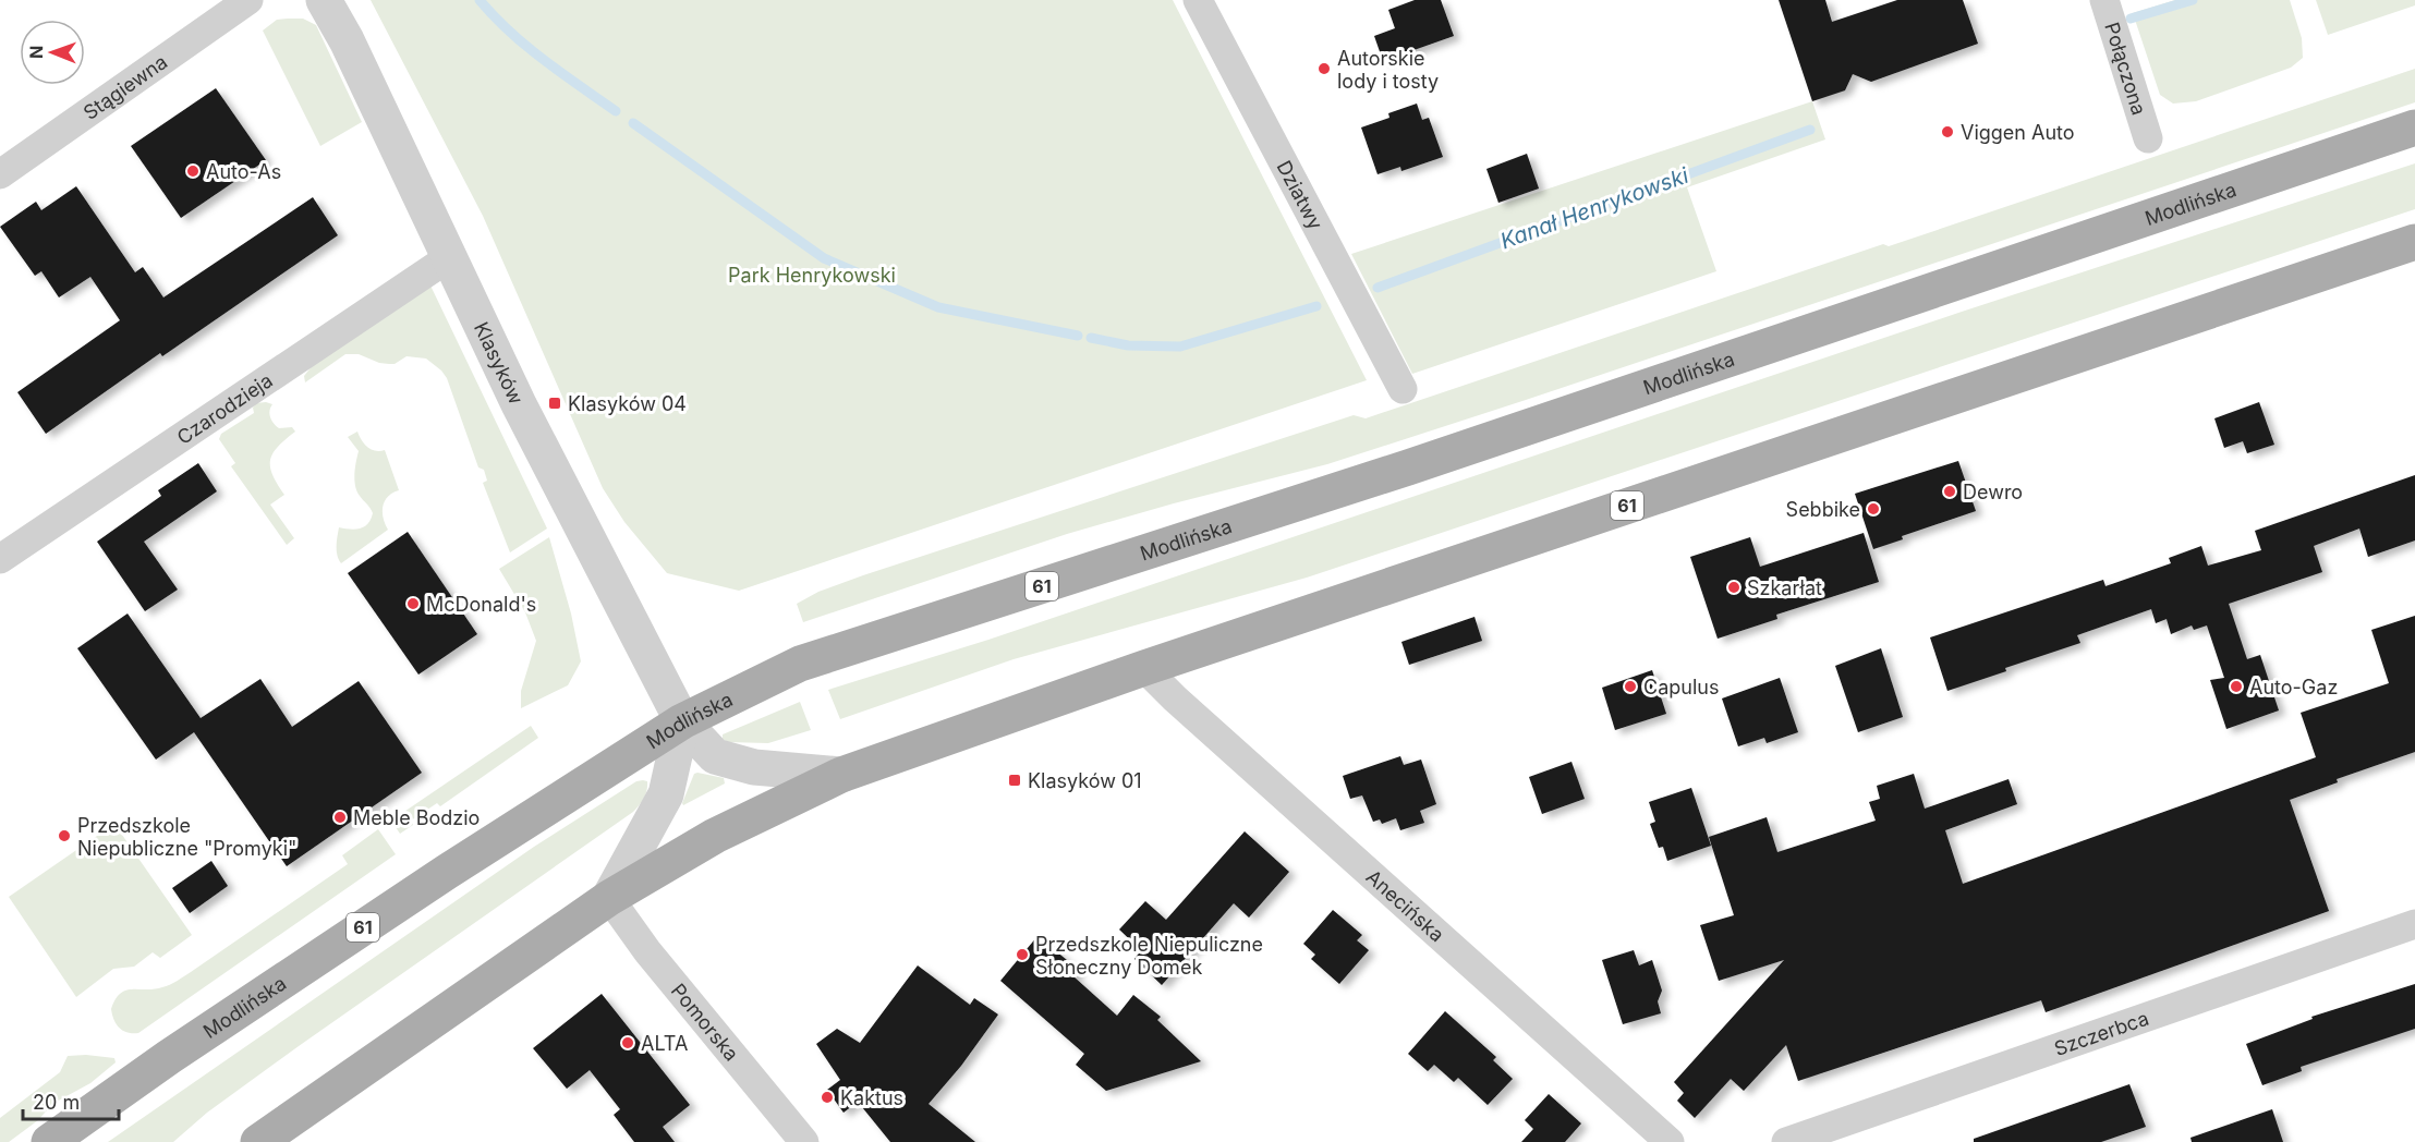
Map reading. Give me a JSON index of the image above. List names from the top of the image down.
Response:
{
  "streets": {
    "main road": ["Modlińska", "61"],
    "street": [
      "Połączona",
      "Stągiewna",
      "Dziatwy",
      "Klasyków",
      "Czarodzieja",
      "Anecińska",
      "Pomorska",
      "Szczerbca"
    ]
  },
  "crossings": [
    ["Modlińska", "Klasyków"],
    ["Klasyków", "Czarodzieja"],
    ["Klasyków", "61"],
    ["61", "Anecińska"],
    ["61", "Pomorska"]
  ],
  "water": ["Kanał Henrykowski"],
  "parks": ["Park Henrykowski"],
  "places": {
    "other": [
      "Autorskie lody i tosty",
      "Viggen Auto",
      "Auto-As",
      "Dewro",
      "Sebbike",
      "Szkarłat",
      "McDonald's",
      "Capulus",
      "Auto-Gaz",
      "Meble Bodzio",
      "Przedszkole Niepubliczne \"Promyki\"",
      "Przedszkole Niepuliczne Słoneczny Domek",
      "ALTA",
      "Kaktus"
    ],
    "transit": ["Klasyków 04", "Klasyków 01"]
  },
  "scale_bar": "20 m",
  "north": "left"
}
